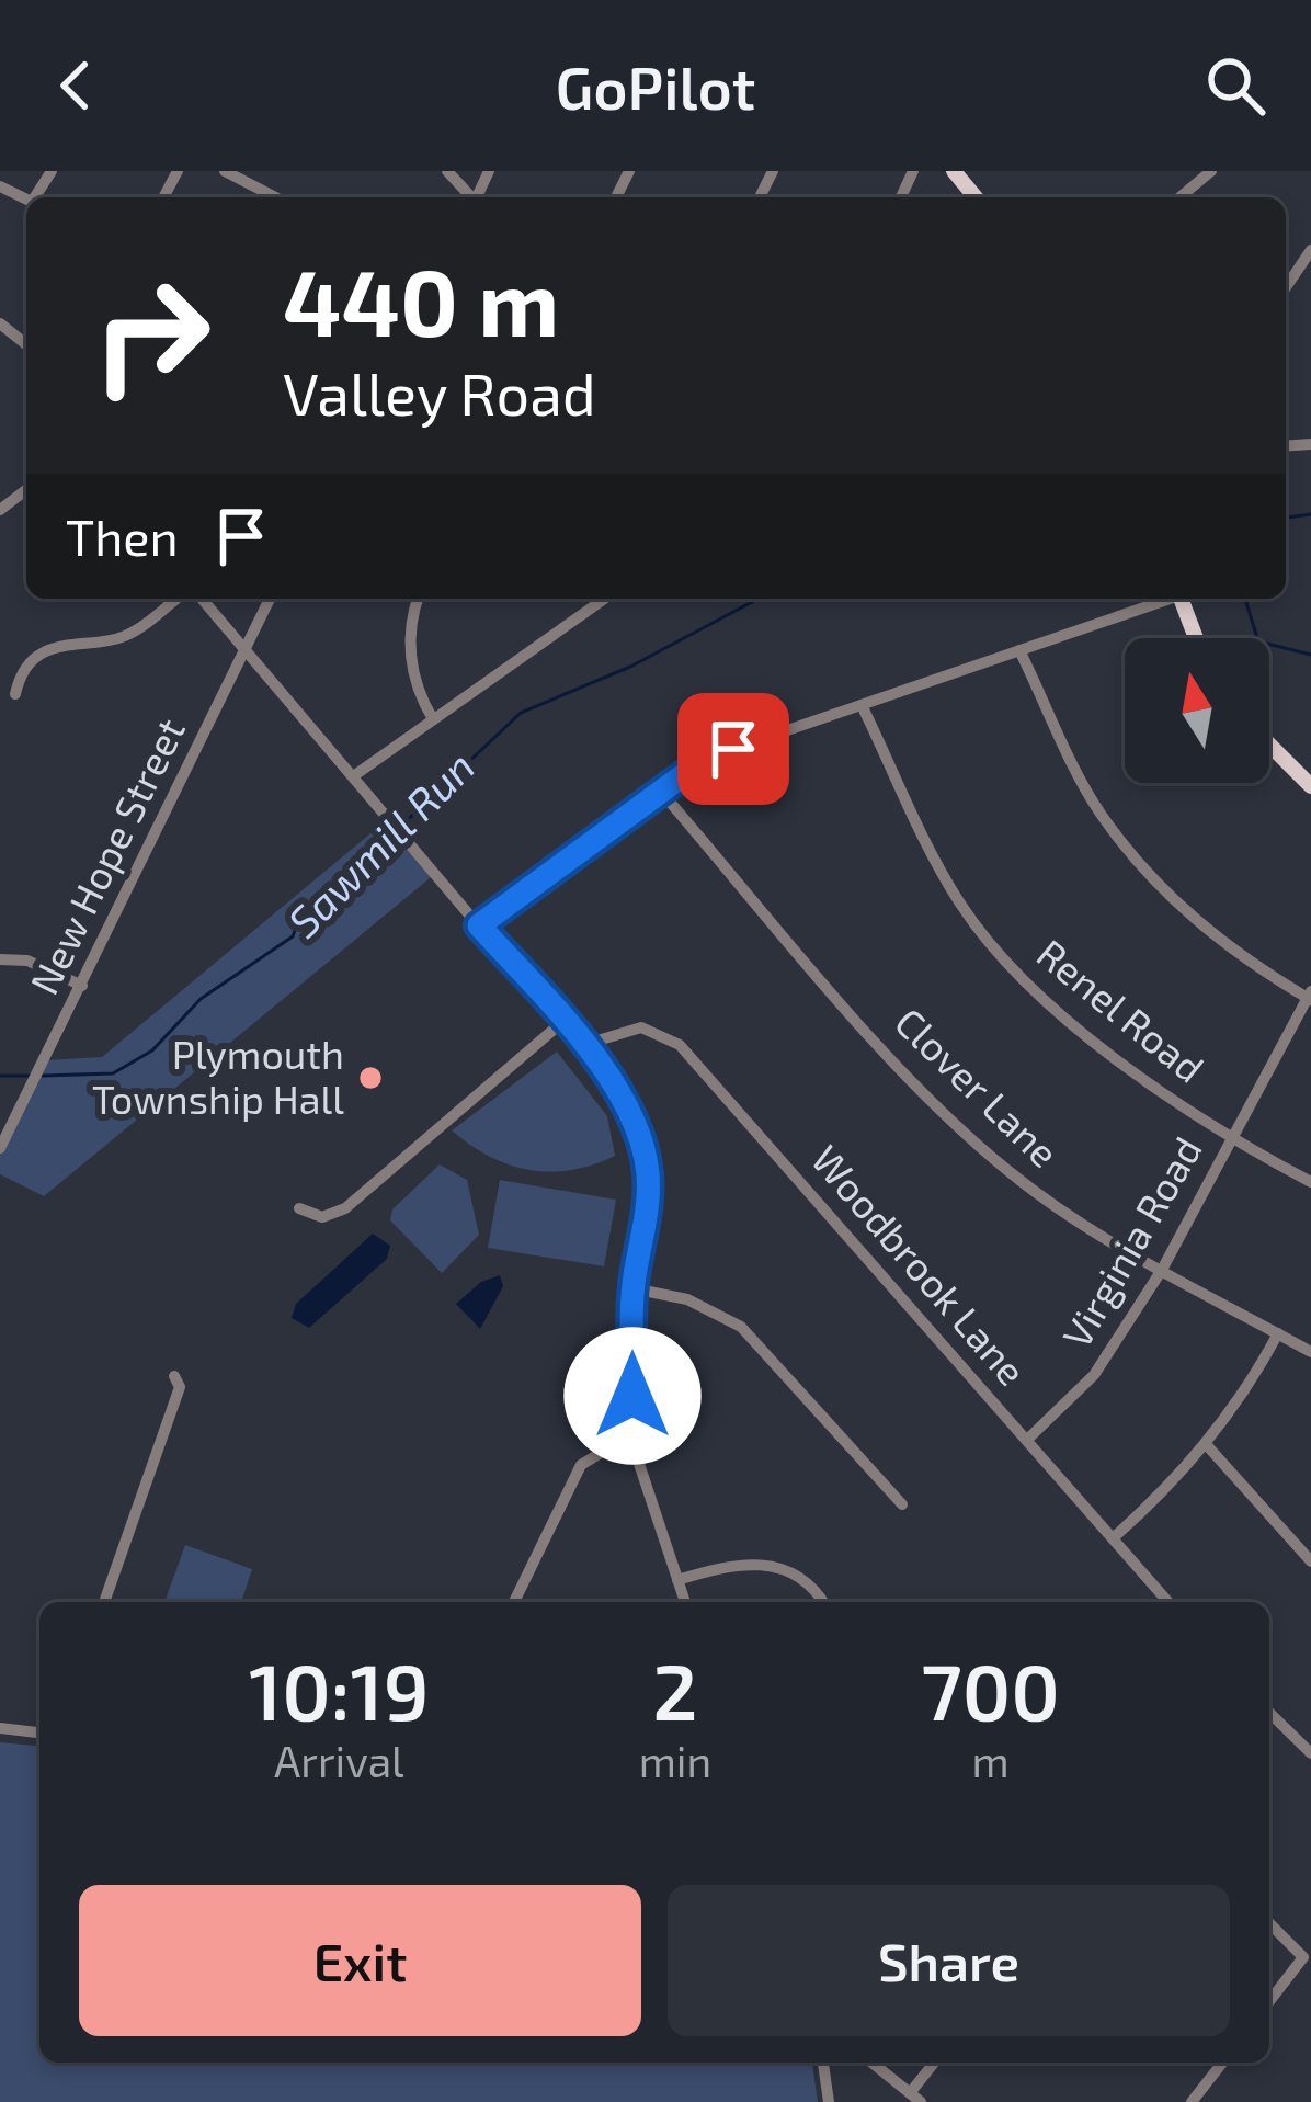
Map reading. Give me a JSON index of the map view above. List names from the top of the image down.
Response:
{
  "streets": {
    "street": [
      "New Hope Street",
      "Renel Road",
      "Clover Lane",
      "Virginia Road",
      "Woodbrook Lane"
    ]
  },
  "crossings": [
    ["Renel Road", "Virginia Road"],
    ["Clover Lane", "Virginia Road"],
    ["Virginia Road", "Woodbrook Lane"]
  ],
  "water": ["Sawmill Run"],
  "places": ["Plymouth Township Hall"],
  "north": "top",
  "page": {
    "header": "GoPilot",
    "turn": ["440 m", "Valley Road"],
    "then": "Then",
    "eta": [
      "10:19",
      "Arrival",
      "2",
      "min",
      "700",
      "m"
    ],
    "buttons": ["Exit", "Share"]
  }
}
